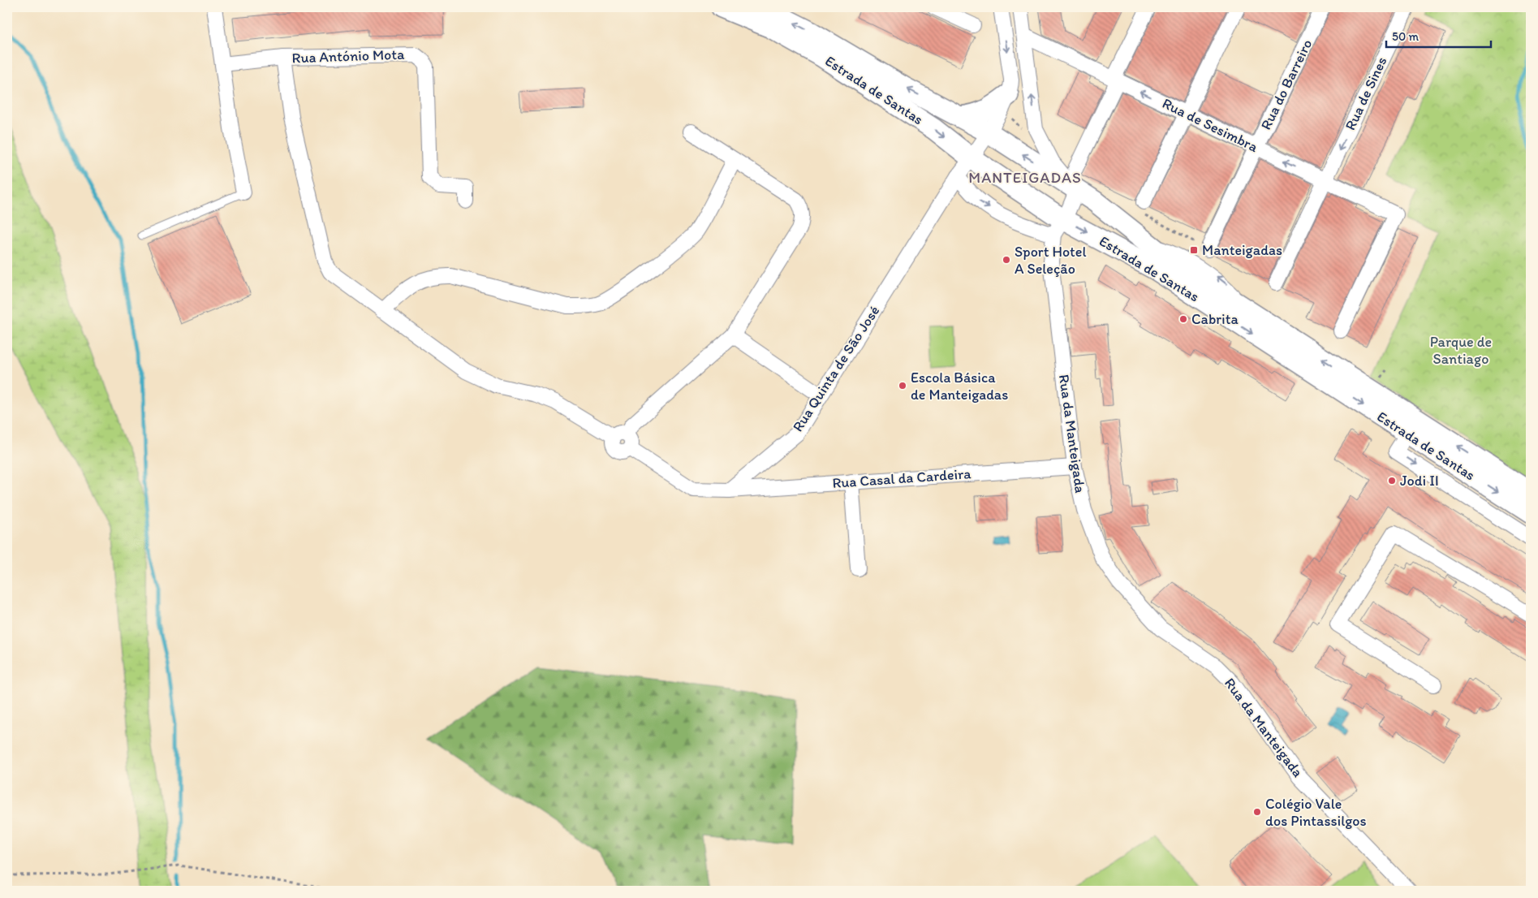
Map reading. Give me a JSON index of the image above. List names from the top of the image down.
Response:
{
  "streets": {
    "main road": ["Estrada de Santas"],
    "street": [
      "Rua António Mota",
      "Rua do Barreiro",
      "Rua de Sines",
      "Rua de Sesimbra",
      "Rua Quinta de São José",
      "Rua da Manteigada",
      "Rua Casal da Cardeira"
    ]
  },
  "crossings": [
    ["Rua do Barreiro", "Rua de Sesimbra"],
    ["Estrada de Santas", "Rua Quinta de São José"],
    ["Estrada de Santas", "Rua da Manteigada"],
    ["Rua de Sines", "Rua de Sesimbra"],
    ["Rua Quinta de São José", "Rua Casal da Cardeira"],
    ["Rua da Manteigada", "Rua Casal da Cardeira"]
  ],
  "one_way": ["Rua de Sines"],
  "districts": ["MANTEIGADAS"],
  "parks": ["Parque de Santiago"],
  "places": {
    "transit": ["Manteigadas"],
    "other": [
      "Sport Hotel A Seleção",
      "Cabrita",
      "Escola Básica de Manteigadas",
      "Jodi II",
      "Colégio Vale dos Pintassilgos"
    ]
  },
  "scale_bar": "50 m"
}
